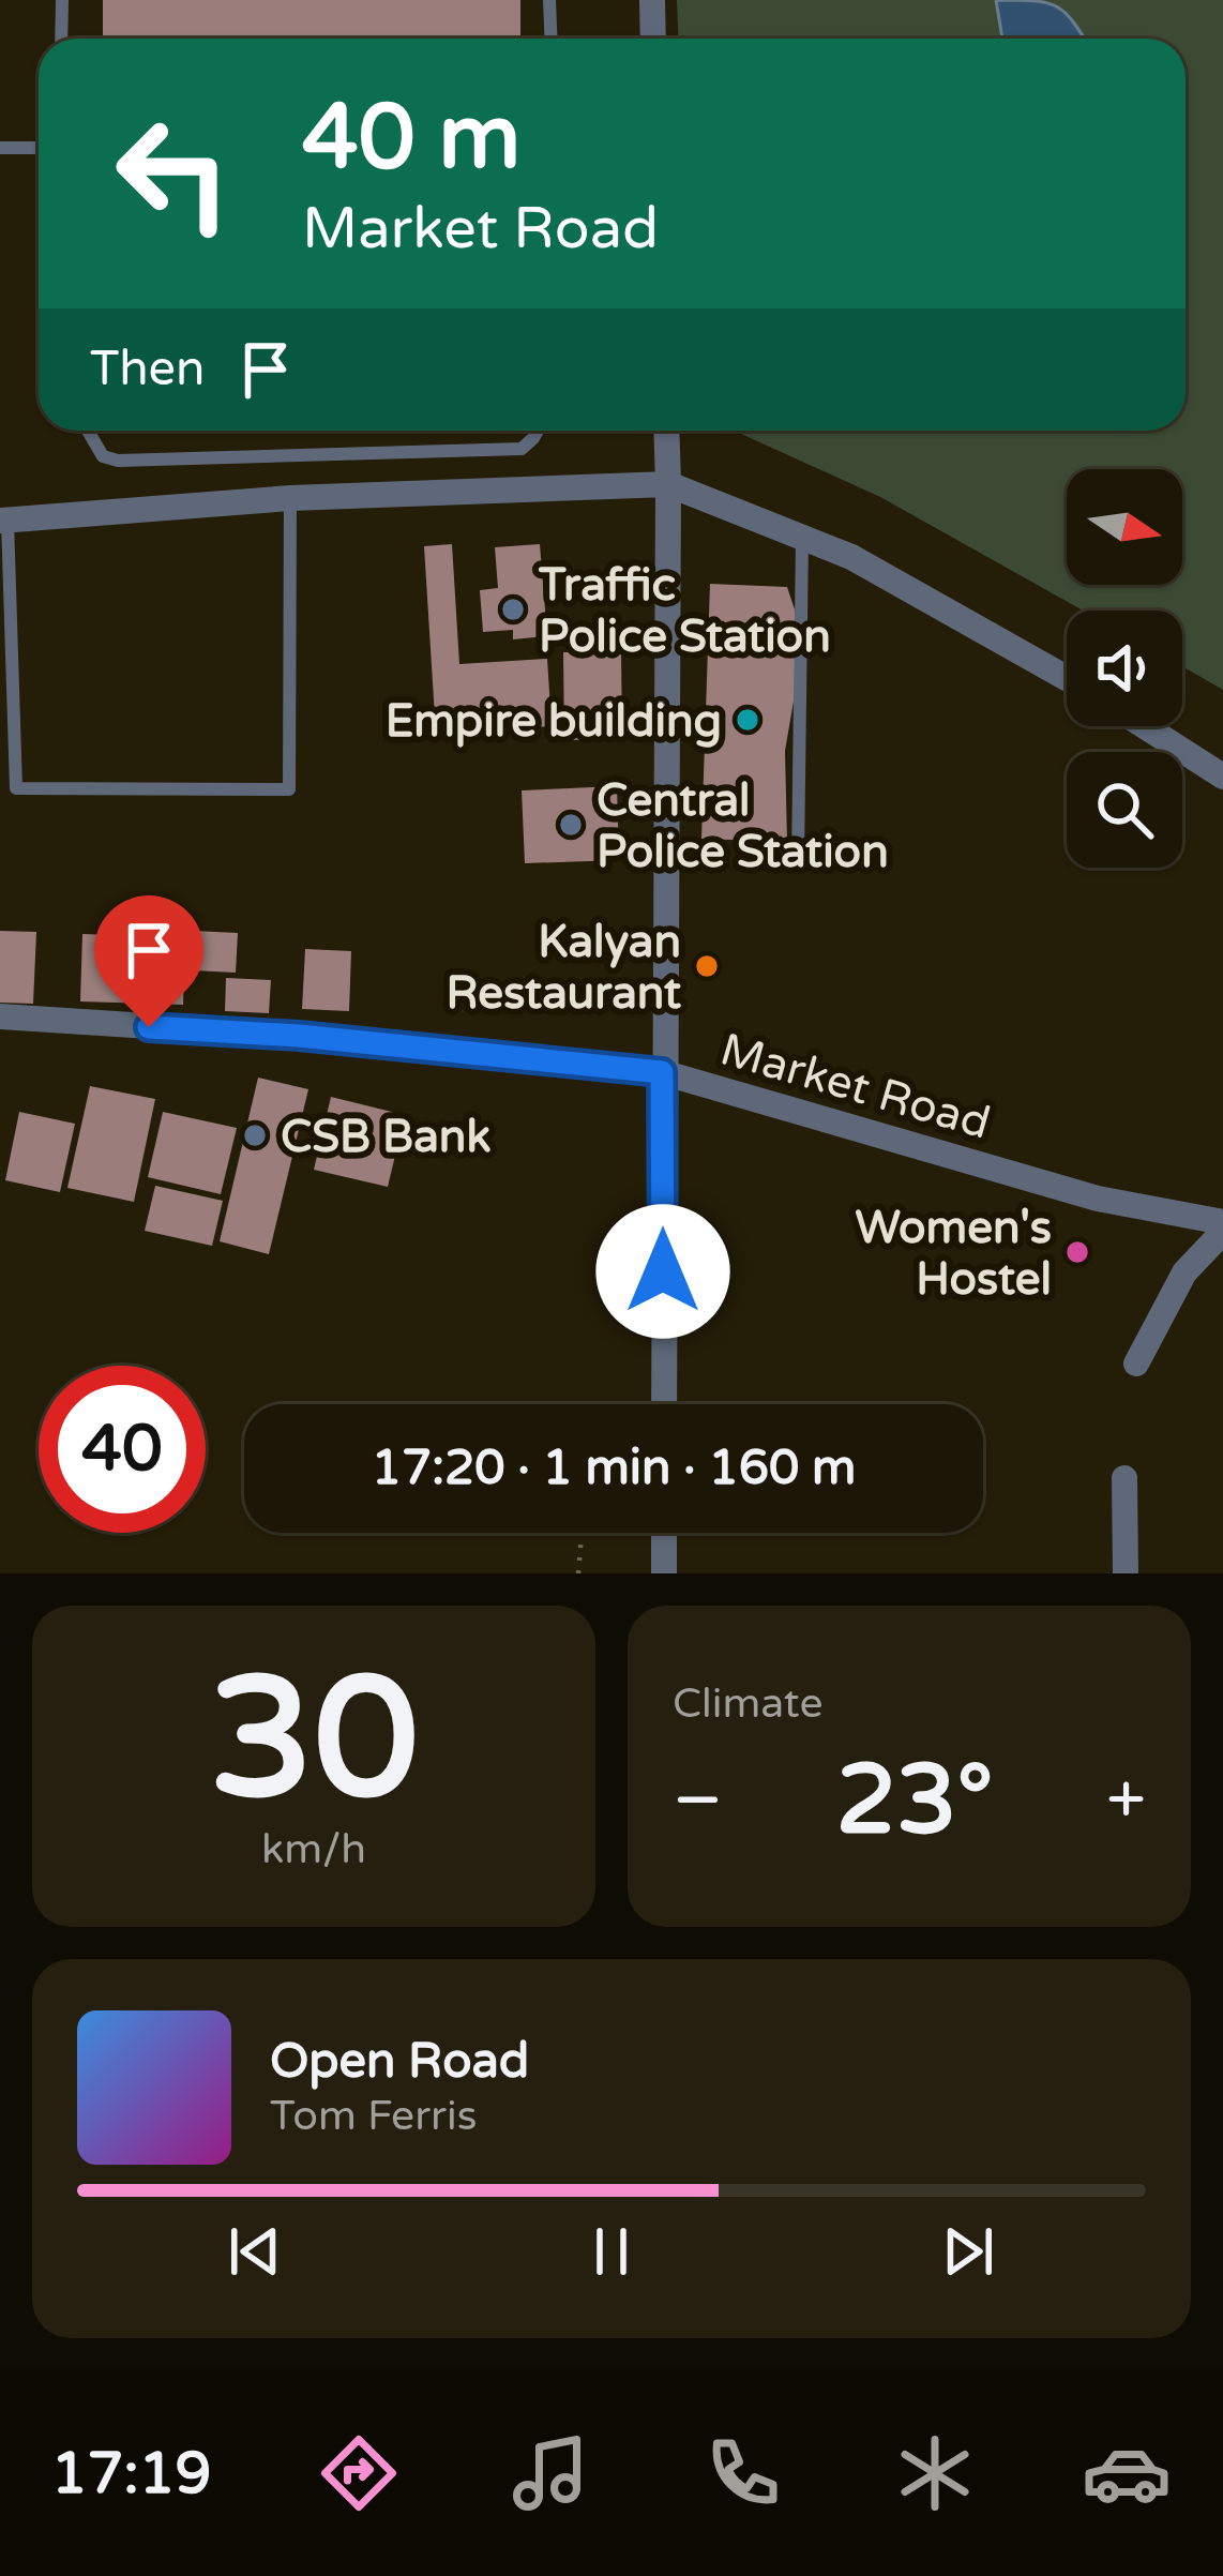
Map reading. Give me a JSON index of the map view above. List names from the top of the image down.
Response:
{
  "streets": {
    "street": ["Market Road"]
  },
  "places": [
    "Traffic Police Station",
    "Empire building",
    "Central Police Station",
    "Kalyan Restaurant",
    "CSB Bank",
    "Women's Hostel"
  ],
  "north": "right",
  "page": {
    "turn": ["40 m", "Market Road"],
    "then": "Then",
    "limit": "40",
    "trip": "17:20 · 1 min · 160 m",
    "tile": [
      ["30", "km/h"],
      "Climate"
    ],
    "heat": ["−", "23°", "+"],
    "song": ["Open Road", "Tom Ferris"],
    "tabs": "17:19"
  }
}
